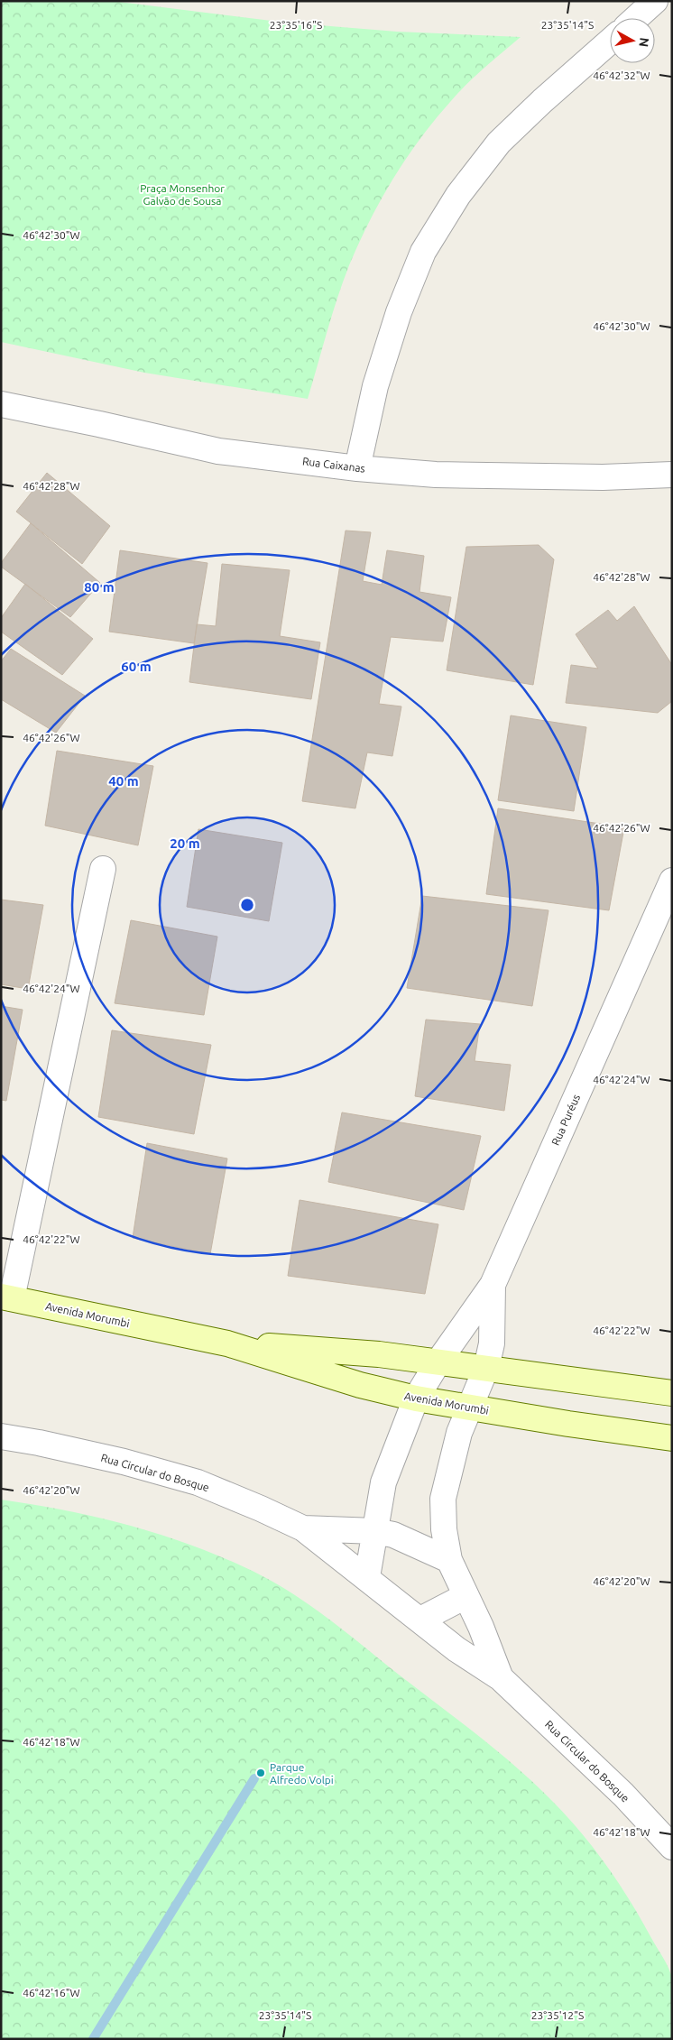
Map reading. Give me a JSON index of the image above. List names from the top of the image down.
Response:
{
  "streets": {
    "main road": ["Avenida Morumbi"],
    "street": ["Rua Caixanas", "Rua Puréus", "Rua Circular do Bosque"]
  },
  "crossings": [
    ["Rua Puréus", "Avenida Morumbi"],
    ["Rua Puréus", "Rua Circular do Bosque"]
  ],
  "parks": ["Praça Monsenhor Galvão de Sousa"],
  "places": ["Parque Alfredo Volpi"],
  "north": "right",
  "coordinates": [
    "23°35'16\"S",
    "23°35'14\"S",
    "46°42'32\"W",
    "46°42'30\"W",
    "46°42'28\"W",
    "46°42'26\"W",
    "46°42'24\"W",
    "46°42'22\"W",
    "46°42'20\"W",
    "46°42'18\"W",
    "46°42'16\"W",
    "23°35'12\"S"
  ],
  "rings": [
    "80 m",
    "60 m",
    "40 m",
    "20 m"
  ]
}
